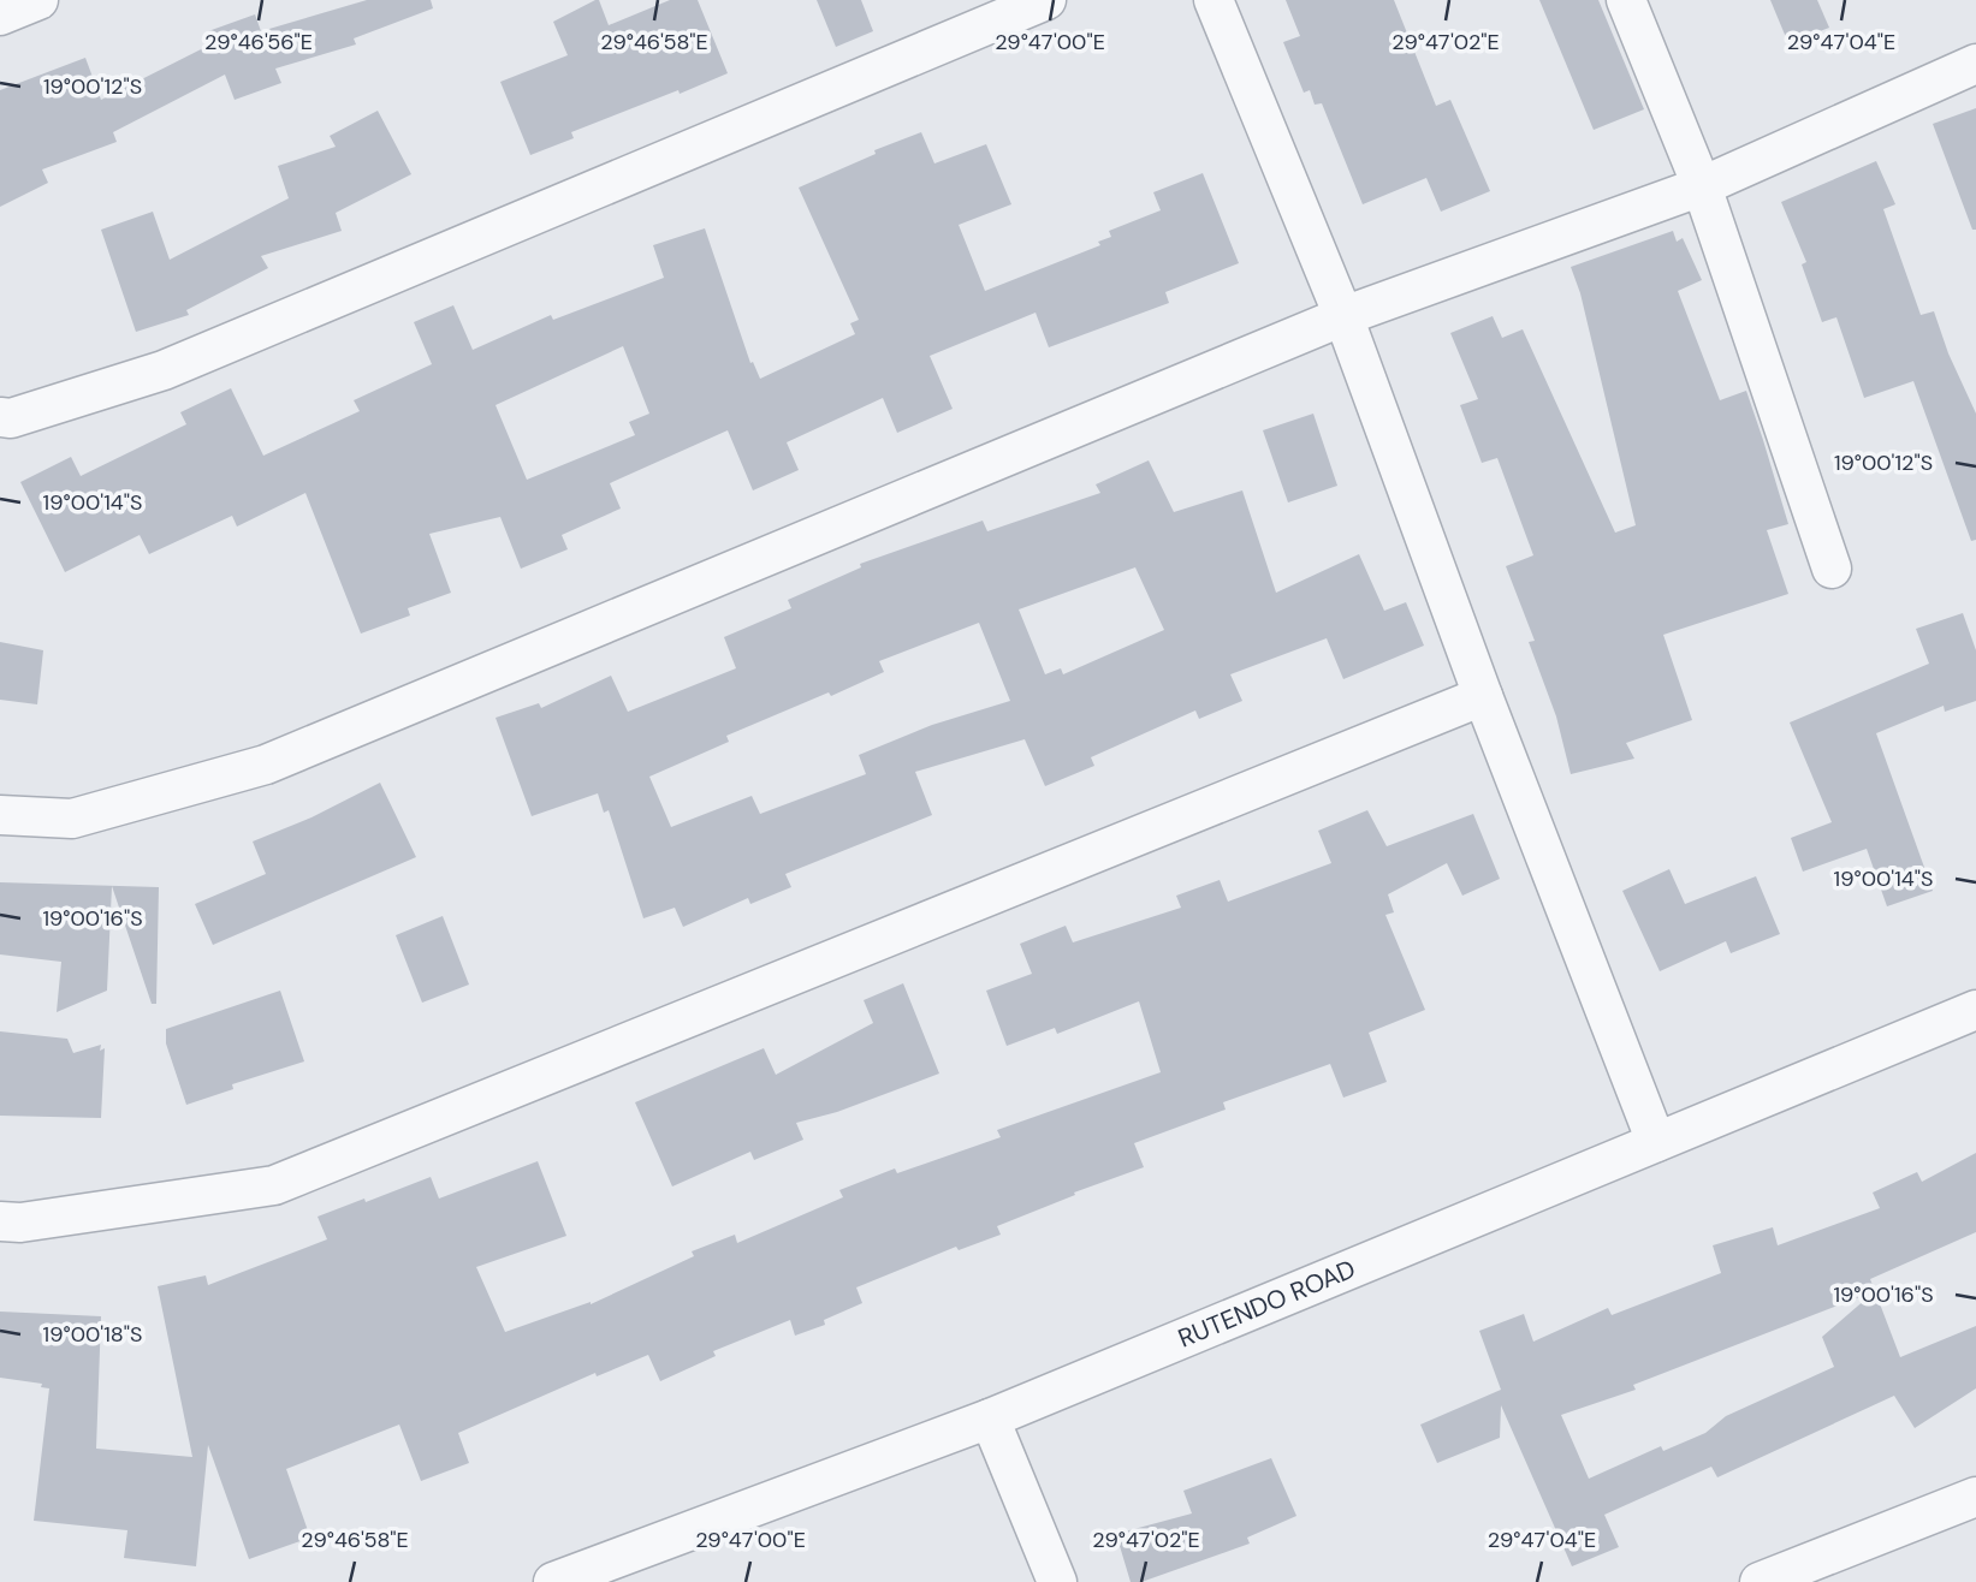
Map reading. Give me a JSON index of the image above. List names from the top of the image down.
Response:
{
  "streets": {
    "street": ["RUTENDO ROAD"]
  },
  "coordinates": [
    "29°46'56\"E",
    "29°46'58\"E",
    "29°47'00\"E",
    "29°47'02\"E",
    "29°47'04\"E",
    "19°00'12\"S",
    "19°00'14\"S",
    "19°00'16\"S",
    "19°00'18\"S"
  ]
}
